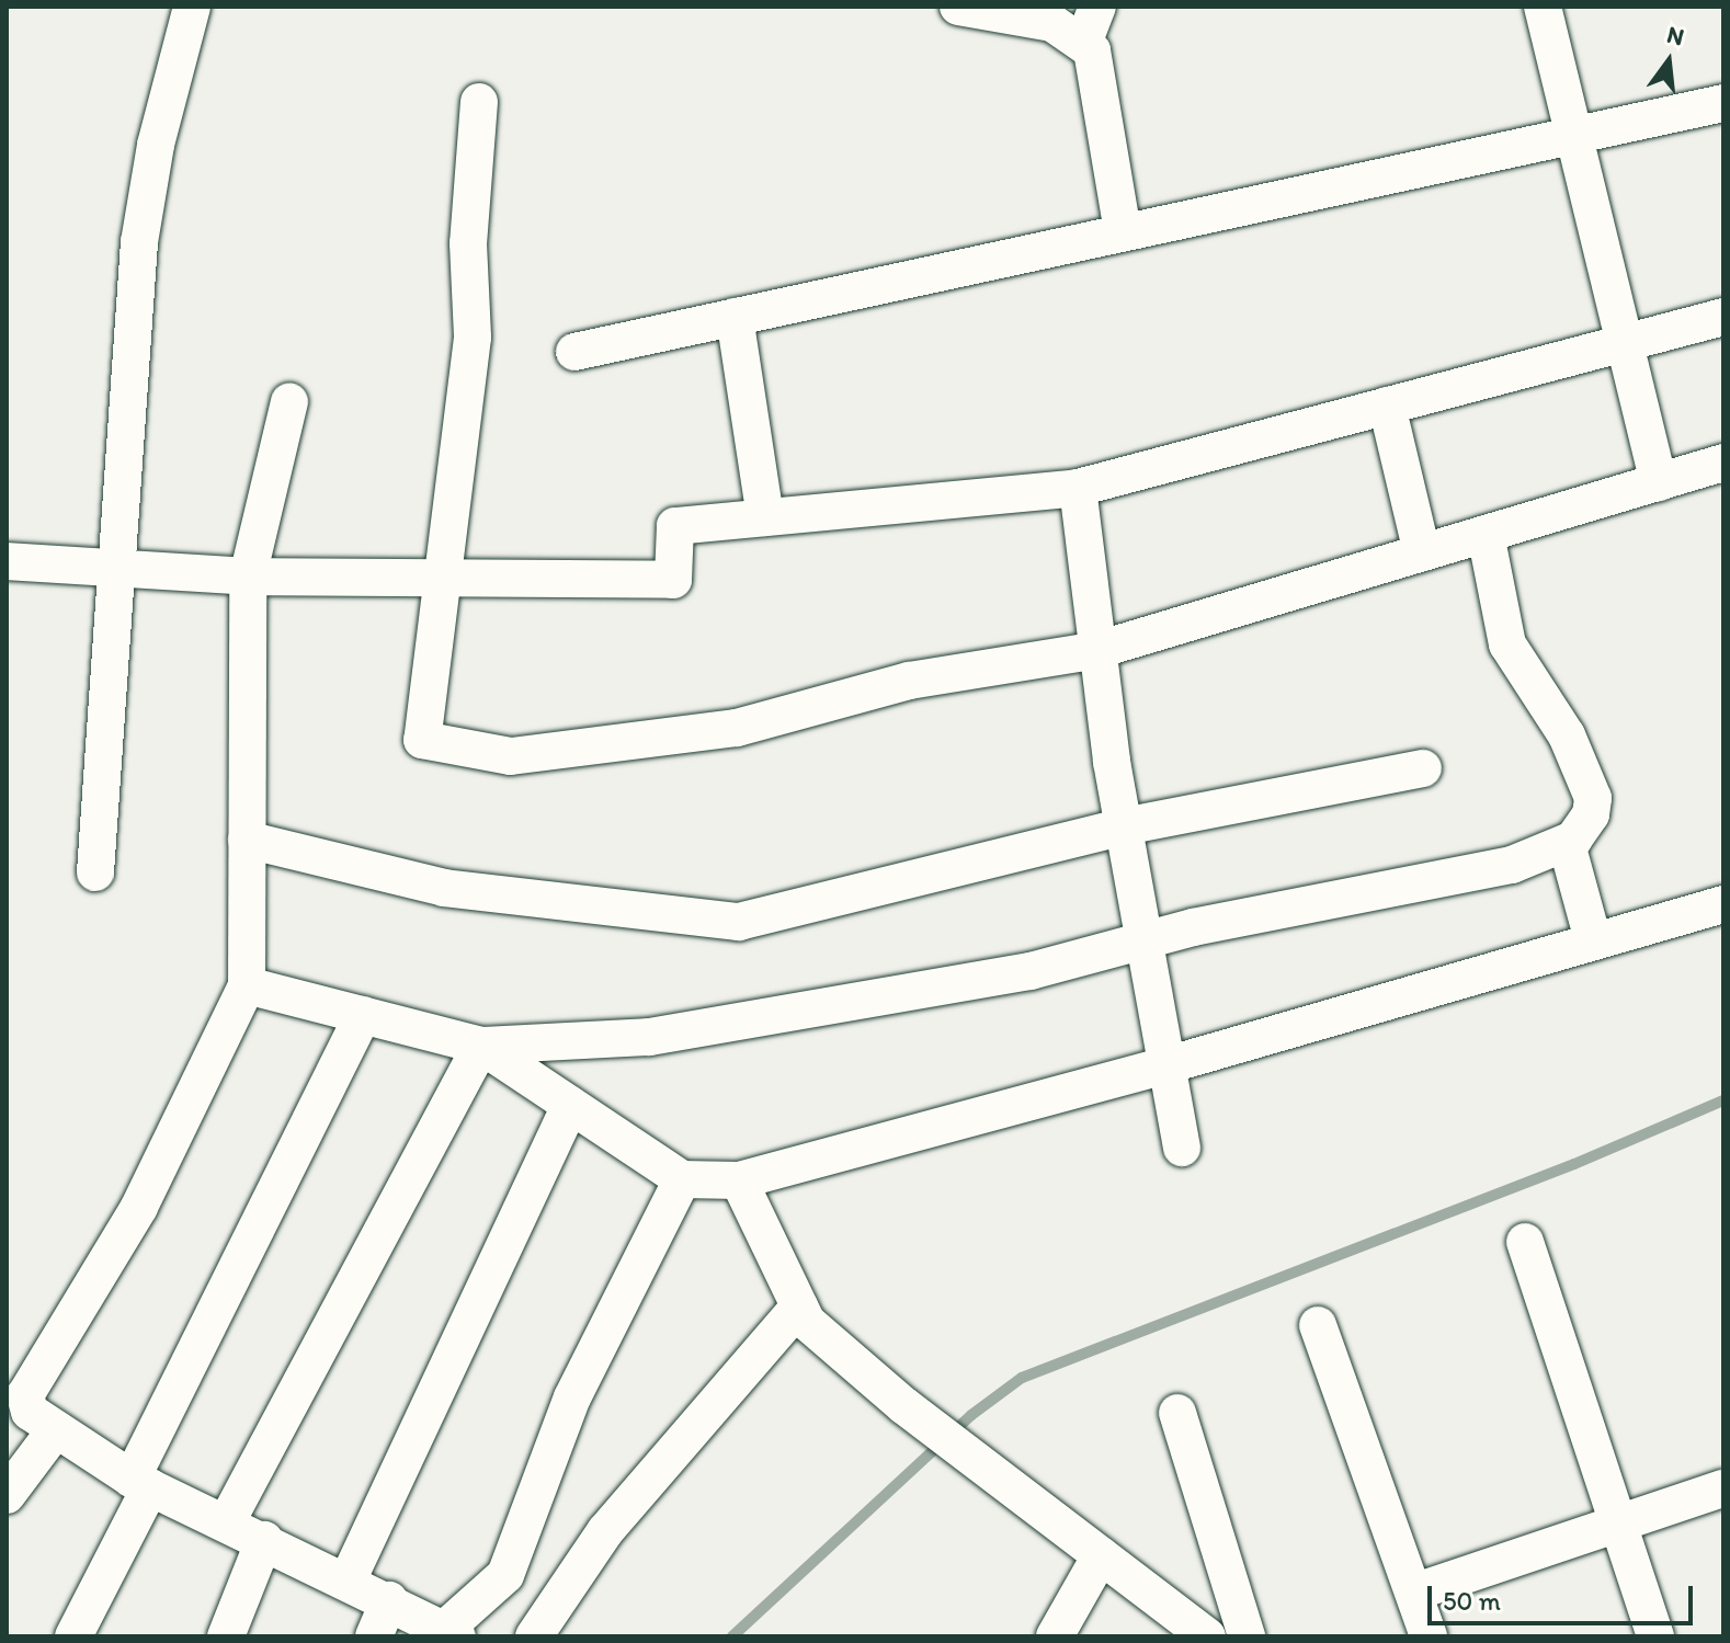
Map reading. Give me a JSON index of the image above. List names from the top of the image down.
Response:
{
  "scale_bar": "50 m",
  "north": "top"
}
